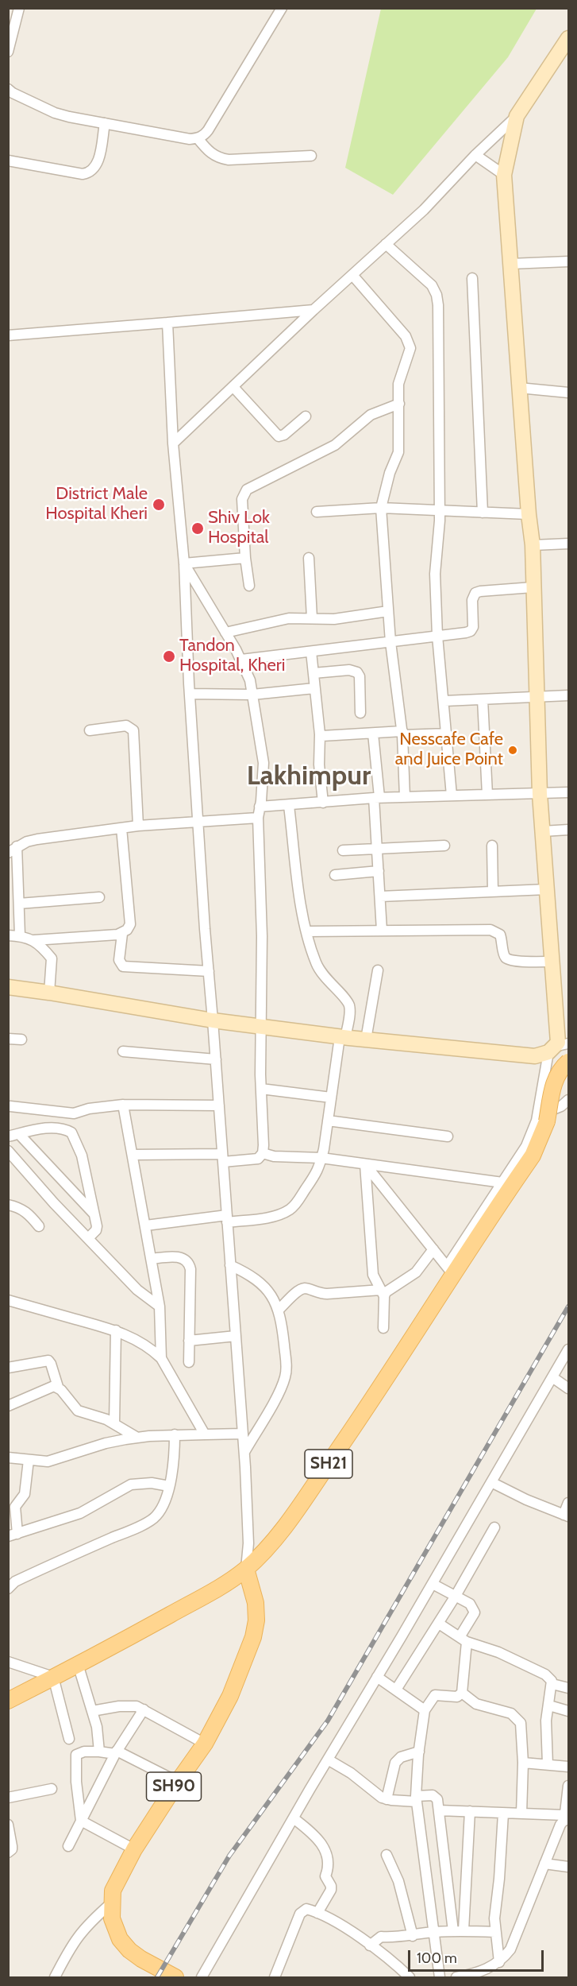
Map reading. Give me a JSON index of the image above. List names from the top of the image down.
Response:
{
  "streets": {
    "main road": ["SH21", "SH90"]
  },
  "crossings": [
    ["SH21", "SH90"]
  ],
  "districts": ["Lakhimpur"],
  "places": [
    "District Male Hospital Kheri",
    "Shiv Lok Hospital",
    "Tandon Hospital, Kheri",
    "Nesscafe Cafe and Juice Point"
  ],
  "scale_bar": "100 m"
}
